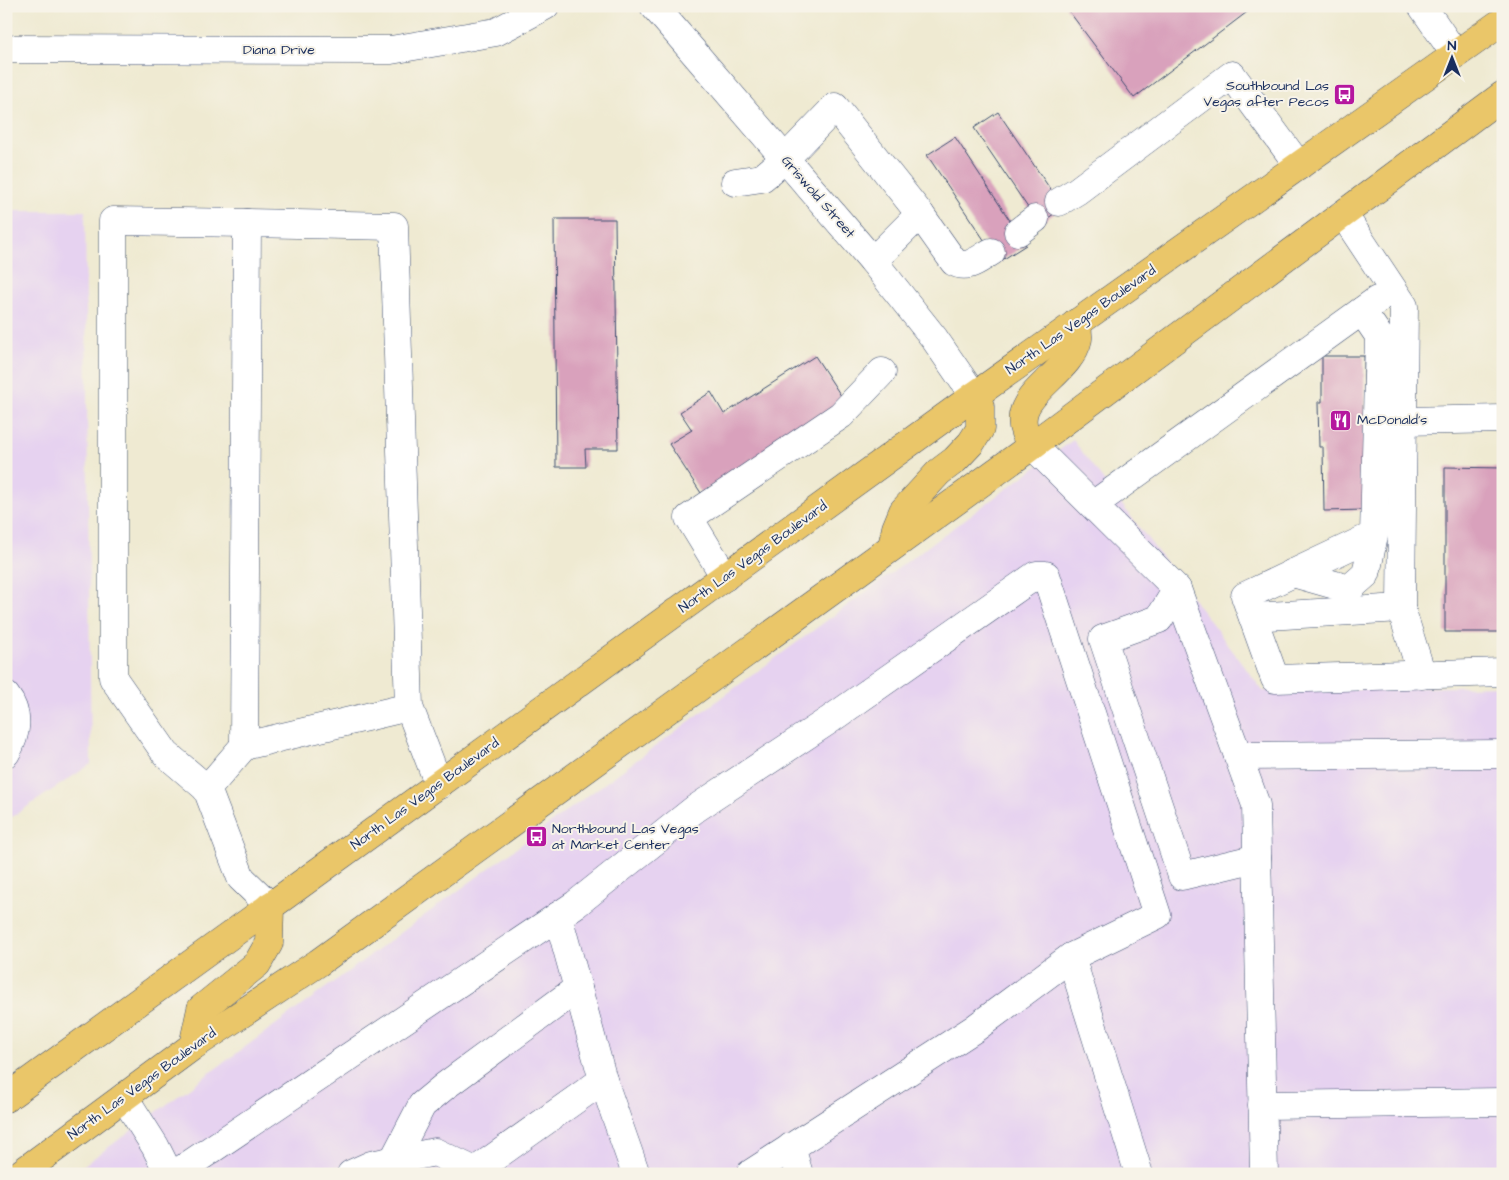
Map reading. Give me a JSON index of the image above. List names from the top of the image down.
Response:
{
  "streets": {
    "main road": ["North Las Vegas Boulevard"],
    "street": ["Diana Drive", "Griswold Street"]
  },
  "crossings": [
    ["Griswold Street", "North Las Vegas Boulevard"]
  ],
  "places": {
    "bus stop": ["Southbound Las Vegas after Pecos", "Northbound Las Vegas at Market Center"],
    "restaurant": ["McDonald's"]
  },
  "north": "top"
}
